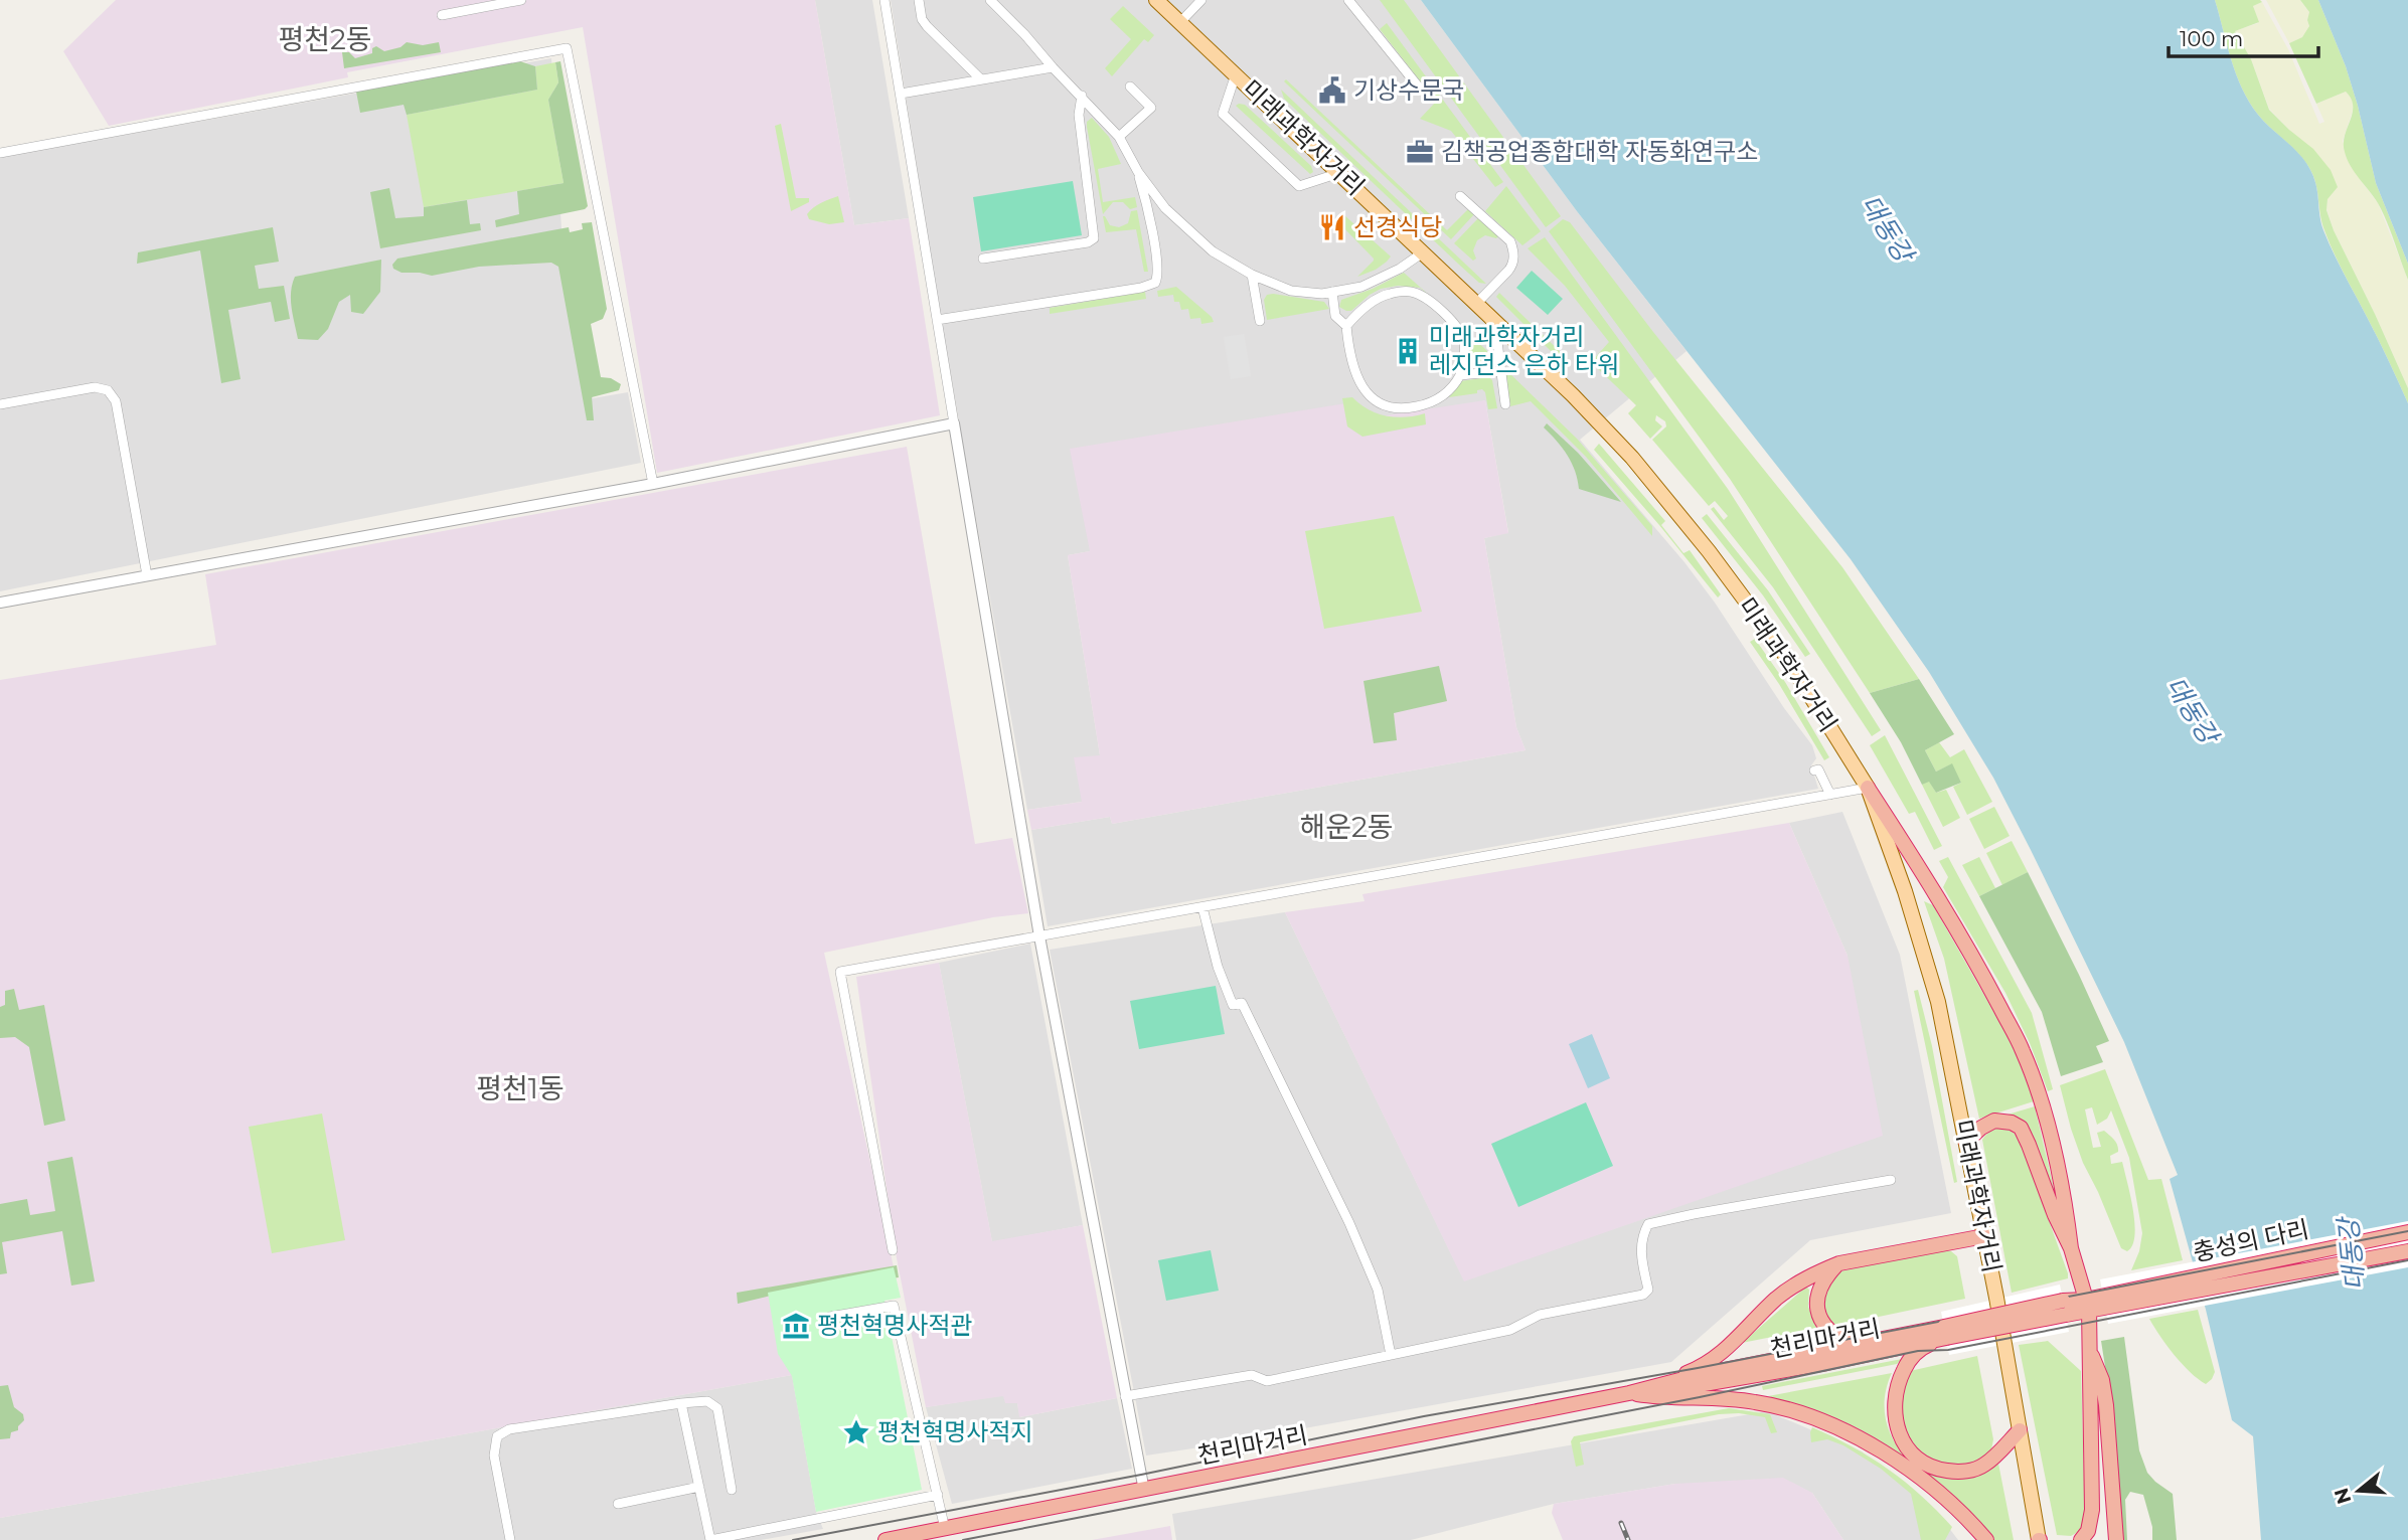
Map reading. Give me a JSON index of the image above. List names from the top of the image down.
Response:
{
  "streets": {
    "highway": ["충성의 다리", "천리마거리"],
    "main road": ["미래과학자거리"]
  },
  "districts": ["평천2동", "해운2동", "평천1동"],
  "water": ["대동강"],
  "places": {
    "public building": ["기상수문국"],
    "office": ["김책공업종합대학 자동화연구소"],
    "restaurant": ["선경식당"],
    "building": ["미래과학자거리 레지던스 은하 타워"],
    "museum": ["평천혁명사적관"],
    "place": ["평천혁명사적지"]
  },
  "scale_bar": "100 m",
  "north": "left"
}
